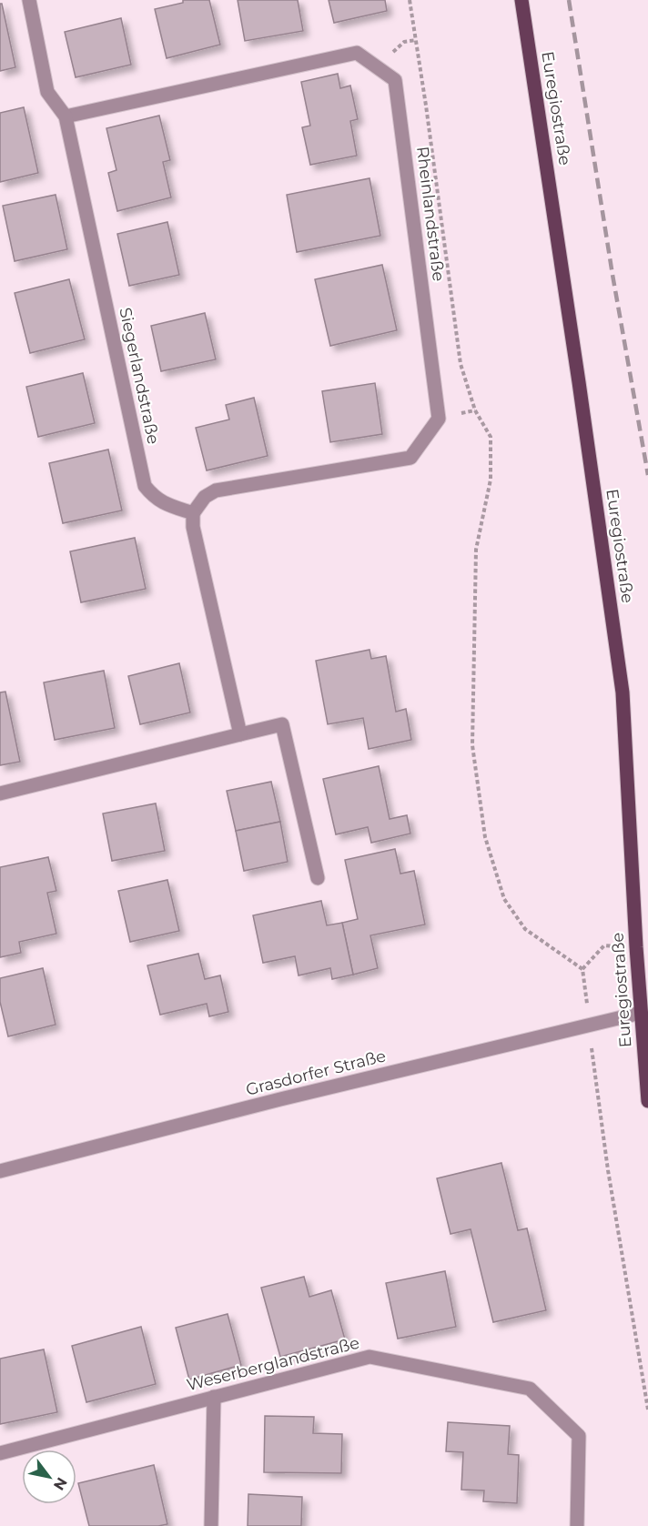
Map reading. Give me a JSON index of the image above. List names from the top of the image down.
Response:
{
  "streets": {
    "main road": ["Euregiostraße"],
    "street": [
      "Rheinlandstraße",
      "Siegerlandstraße",
      "Grasdorfer Straße",
      "Weserberglandstraße"
    ]
  },
  "crossings": [
    ["Euregiostraße", "Grasdorfer Straße"],
    ["Rheinlandstraße", "Siegerlandstraße"]
  ],
  "north": "bottom right"
}
